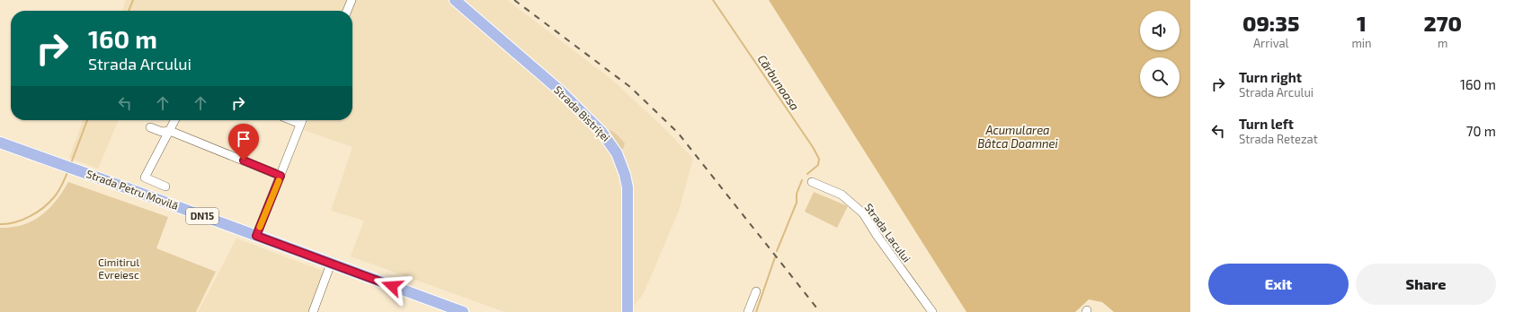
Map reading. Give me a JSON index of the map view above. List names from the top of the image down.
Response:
{
  "streets": {
    "main road": ["Strada Bistriței", "Strada Petru Movilă", "DN15"],
    "street": ["Strada Lacului"]
  },
  "water": ["Cărbunoasa", "Acumularea Bâtca Doamnei"],
  "parks": ["Cimitirul Evreiesc"],
  "page": {
    "eta": [
      "09:35",
      "Arrival",
      "1",
      "min",
      "270",
      "m"
    ],
    "turn": ["160 m", "Strada Arcului"],
    "list": [
      {
        "name": "Turn right",
        "note": "Strada Arcului",
        "value": "160 m"
      },
      {
        "name": "Turn left",
        "note": "Strada Retezat",
        "value": "70 m"
      }
    ],
    "buttons": ["Exit", "Share"]
  }
}
